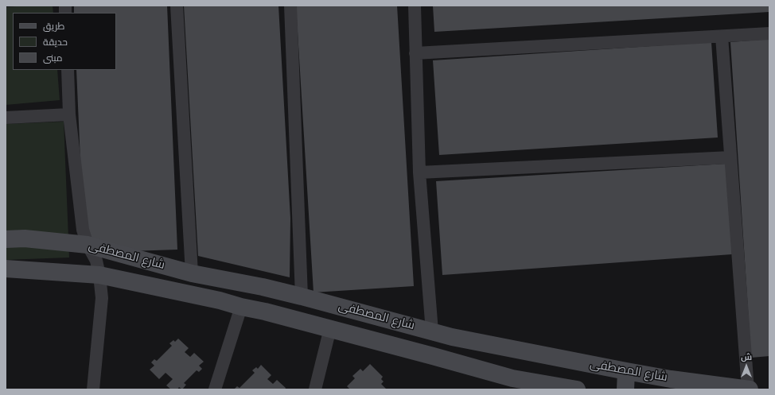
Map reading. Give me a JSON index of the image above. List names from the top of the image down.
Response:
{
  "streets": {
    "street": ["شارع المصطفى"]
  },
  "legend": ["طريق", "حديقة", "مبنى"],
  "north": "top"
}
